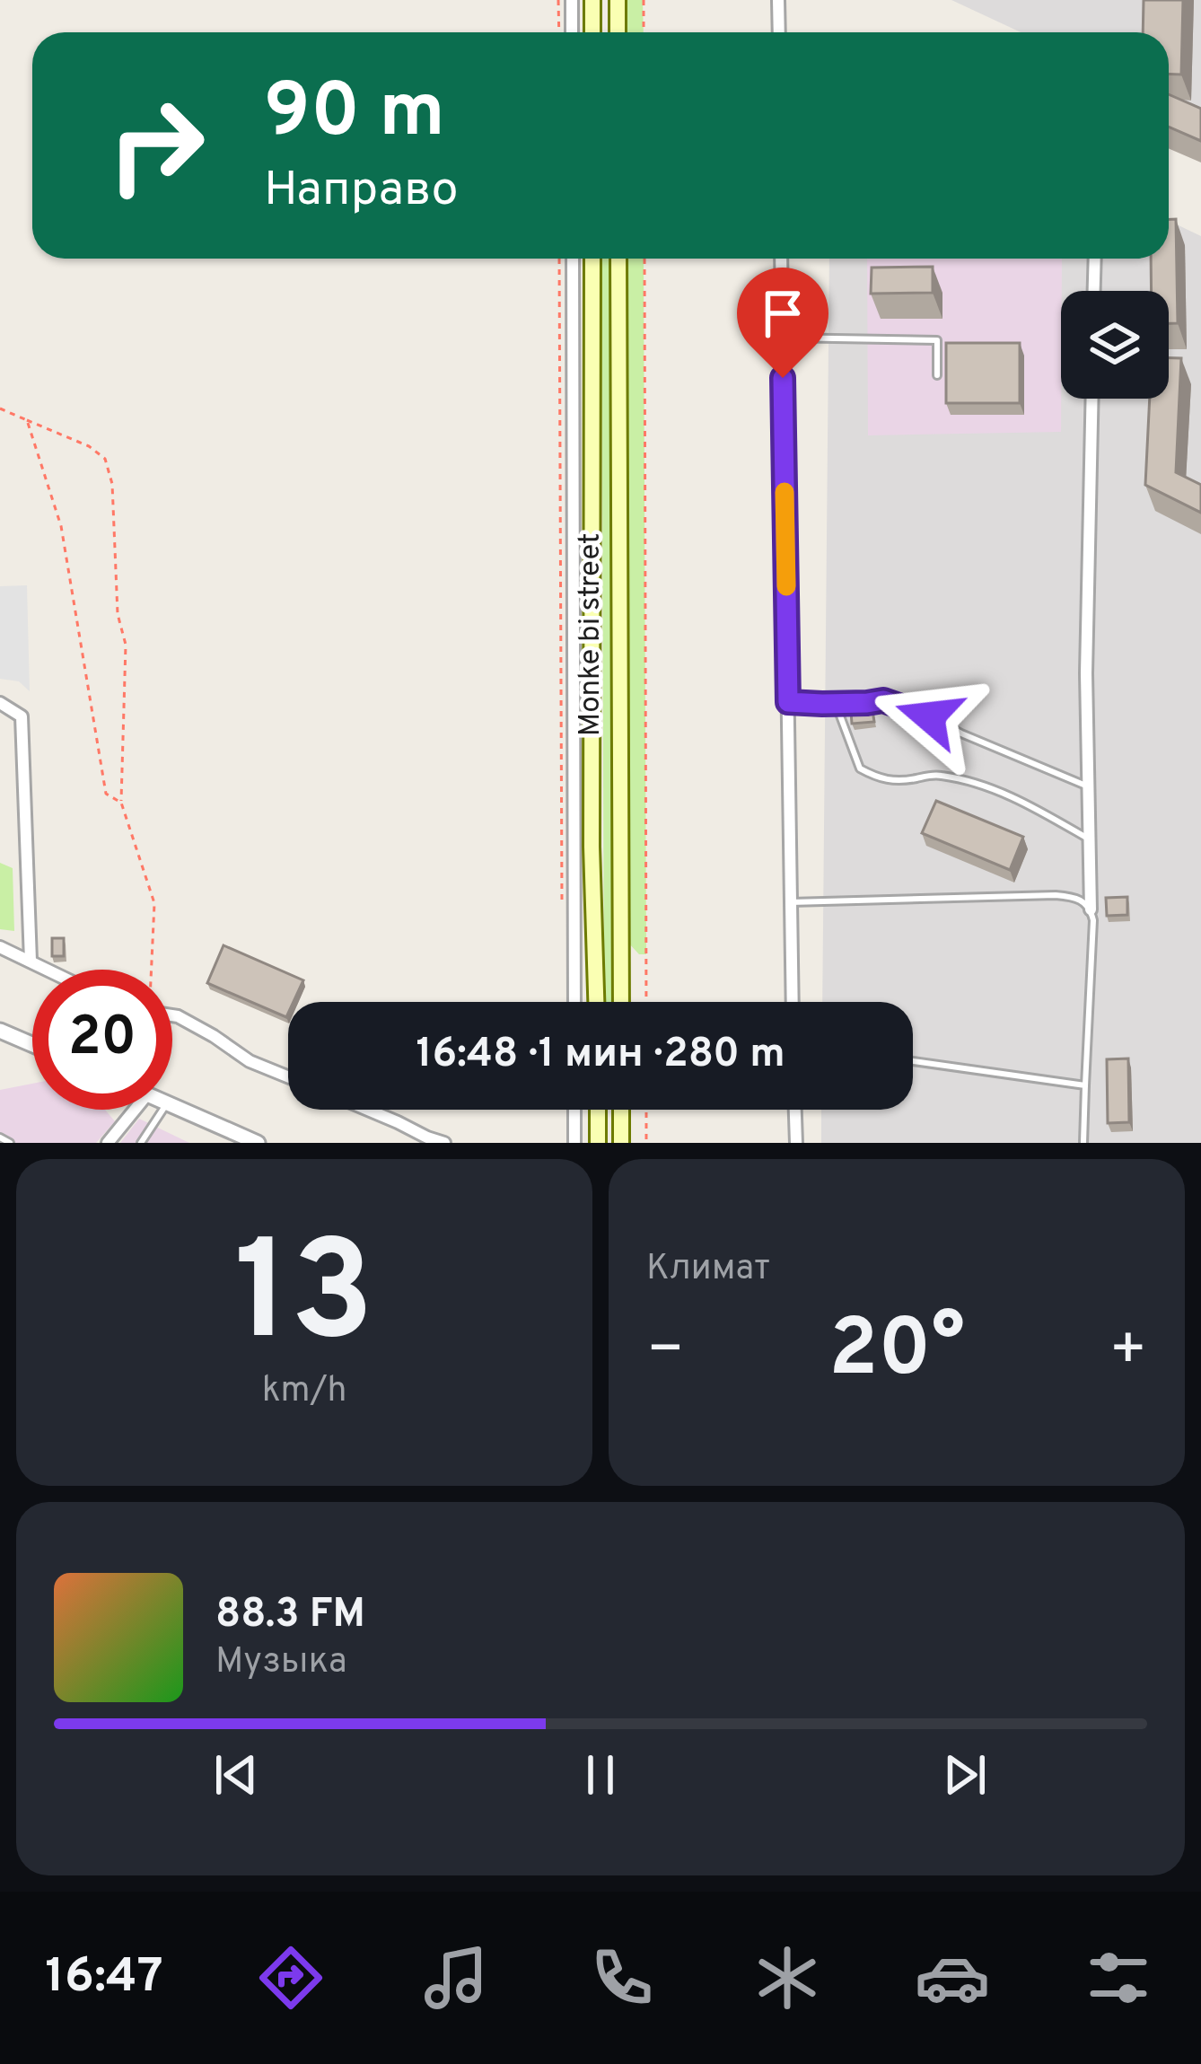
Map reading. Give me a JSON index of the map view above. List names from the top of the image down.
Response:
{
  "streets": {
    "main road": ["Monke bi street"]
  },
  "page": {
    "turn": ["90 m", "Направо"],
    "limit": "20",
    "trip": "16:48 · 1 мин · 280 m",
    "tile": [
      ["13", "km/h"],
      "Климат"
    ],
    "heat": ["−", "20°", "+"],
    "song": ["88.3 FM", "Музыка"],
    "tabs": "16:47"
  }
}
